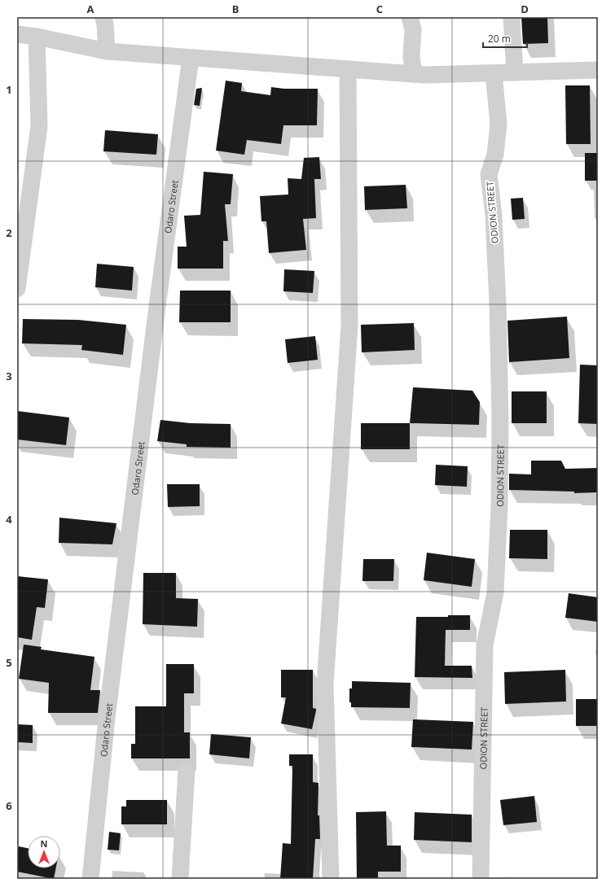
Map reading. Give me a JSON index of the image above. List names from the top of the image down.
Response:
{
  "streets": {
    "street": ["Odaro Street", "ODION STREET"]
  },
  "scale_bar": "20 m",
  "north": "top",
  "grid": {
    "columns": [
      "A",
      "B",
      "C",
      "D"
    ],
    "rows": [
      "1",
      "2",
      "3",
      "4",
      "5",
      "6"
    ]
  }
}
